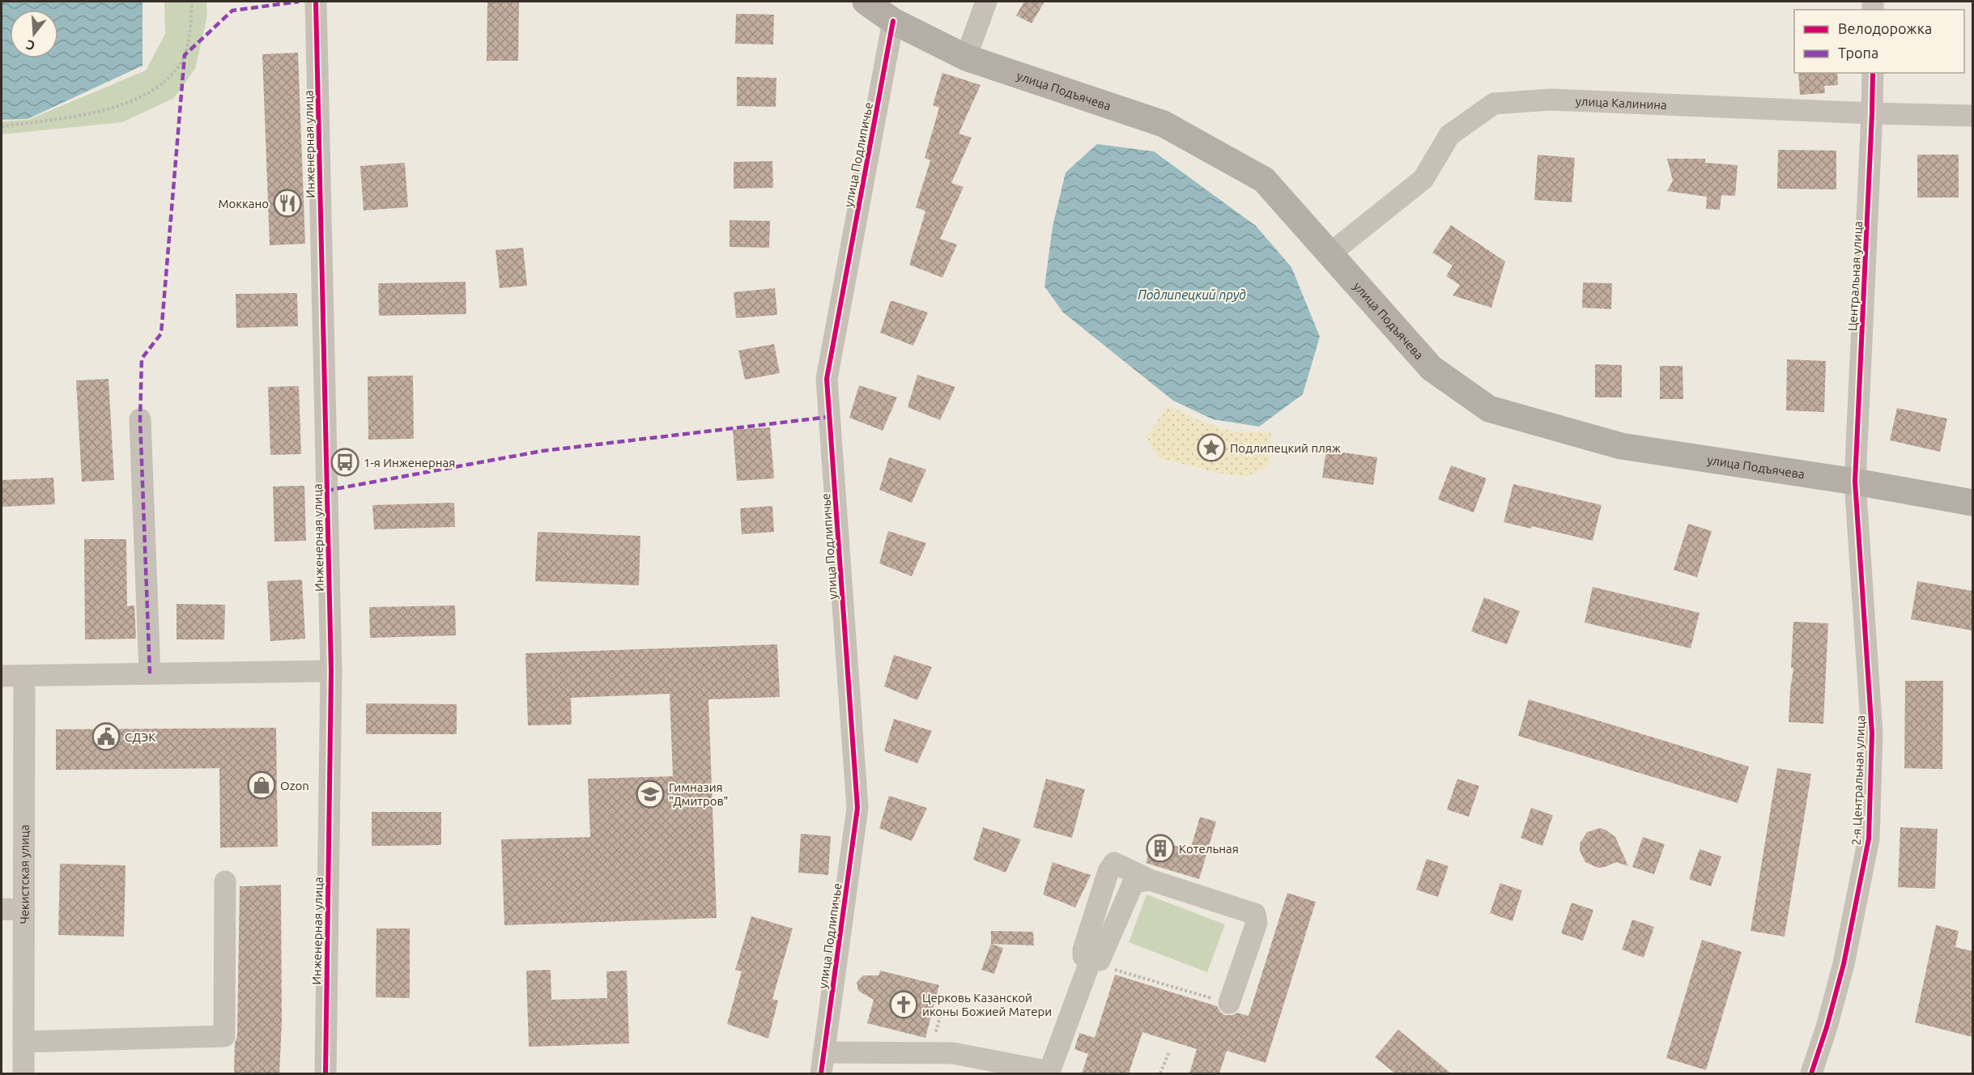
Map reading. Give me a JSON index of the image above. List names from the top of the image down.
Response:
{
  "streets": {
    "main road": ["улица Подъячева"],
    "street": [
      "улица Калинина",
      "Инженерная улица",
      "улица Подлипичье",
      "Центральная улица",
      "2-я Центральная улица",
      "Чекистская улица"
    ]
  },
  "crossings": [
    ["улица Подъячева", "улица Калинина"],
    ["улица Подъячева", "улица Подлипичье"],
    ["улица Подъячева", "Центральная улица"],
    ["улица Подъячева", "2-я Центральная улица"],
    ["улица Калинина", "Центральная улица"],
    ["Центральная улица", "2-я Центральная улица"]
  ],
  "water": ["Подлипецкий пруд"],
  "places": {
    "restaurant": ["Моккано"],
    "place": ["Подлипецкий пляж"],
    "bus stop": ["1-я Инженерная"],
    "public building": ["СДЭК"],
    "shop": ["Ozon"],
    "school or university": ["Гимназия \"Дмитров\""],
    "building": ["Котельная"],
    "church": ["Церковь Казанской иконы Божией Матери"]
  },
  "legend": ["Велодорожка", "Тропа"],
  "north": "bottom"
}
